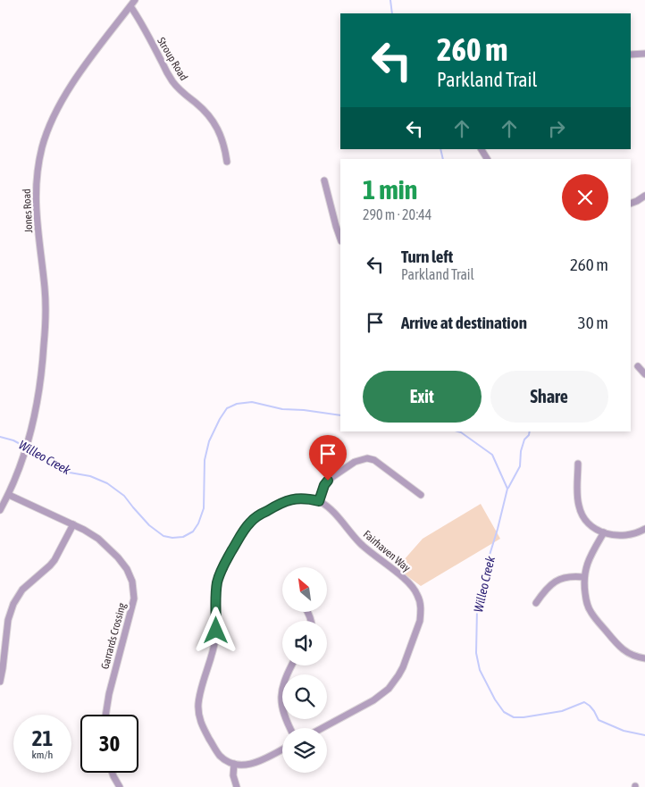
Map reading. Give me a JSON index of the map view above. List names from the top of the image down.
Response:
{
  "streets": {
    "street": [
      "Stroup Road",
      "Jones Road",
      "Fairhaven Way",
      "Garrards Crossing"
    ]
  },
  "crossings": [
    ["Stroup Road", "Jones Road"],
    ["Jones Road", "Garrards Crossing"]
  ],
  "water": ["Willeo Creek"],
  "north": "top left",
  "page": {
    "turn": ["260 m", "Parkland Trail"],
    "heading": ["1 min", "290 m · 20:44"],
    "list": [
      {
        "name": "Turn left",
        "note": "Parkland Trail",
        "value": "260 m"
      },
      {
        "name": "Arrive at destination",
        "value": "30 m"
      }
    ],
    "buttons": ["Exit", "Share"],
    "speed": "21 km/h",
    "limit": "30"
  }
}
